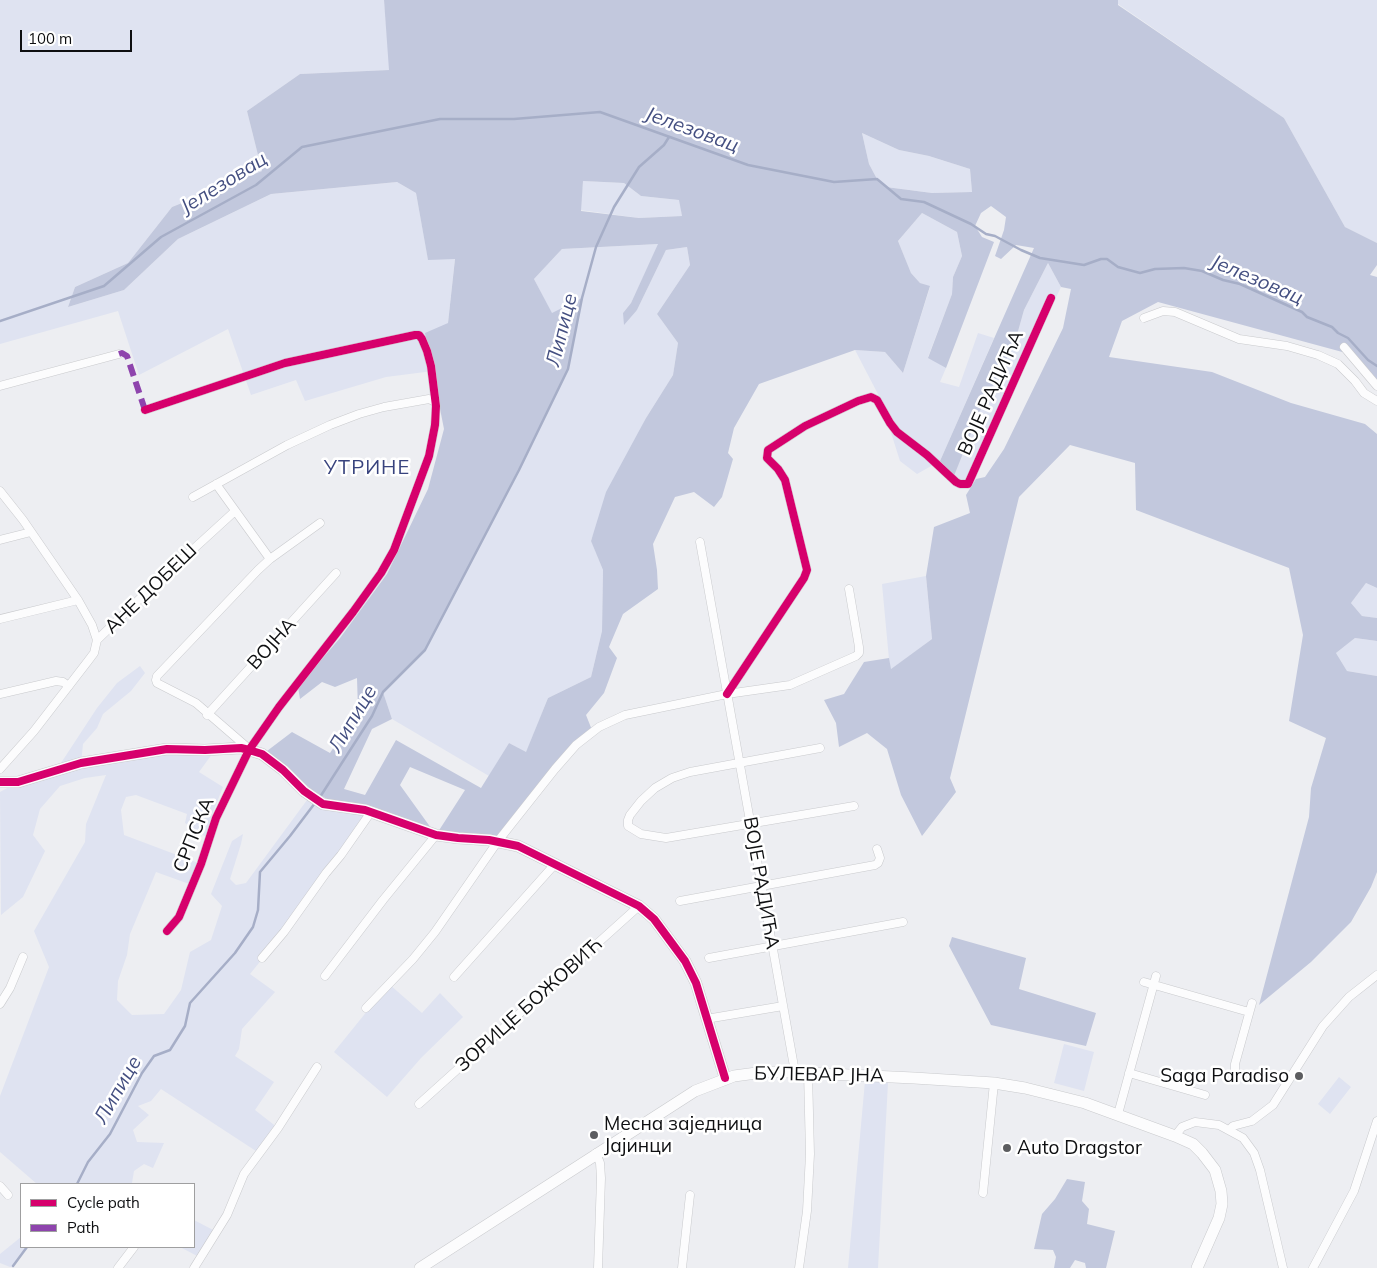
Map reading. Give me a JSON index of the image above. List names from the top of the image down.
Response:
{
  "streets": {
    "main road": ["БУЛЕВАР ЈНА"],
    "street": [
      "ВОЈЕ РАДИЋА",
      "АНЕ ДОБЕШ",
      "ВОЈНА",
      "СРПСКА",
      "ЗОРИЦЕ БОЖОВИЋ"
    ]
  },
  "crossings": [
    ["ВОЈЕ РАДИЋА", "БУЛЕВАР ЈНА"]
  ],
  "districts": ["УТРИНЕ"],
  "water": ["Јелезовац", "Липице"],
  "places": ["Saga Paradiso", "Месна заједница Јајинци", "Auto Dragstor"],
  "legend": ["Cycle path", "Path"],
  "scale_bar": "100 m"
}
